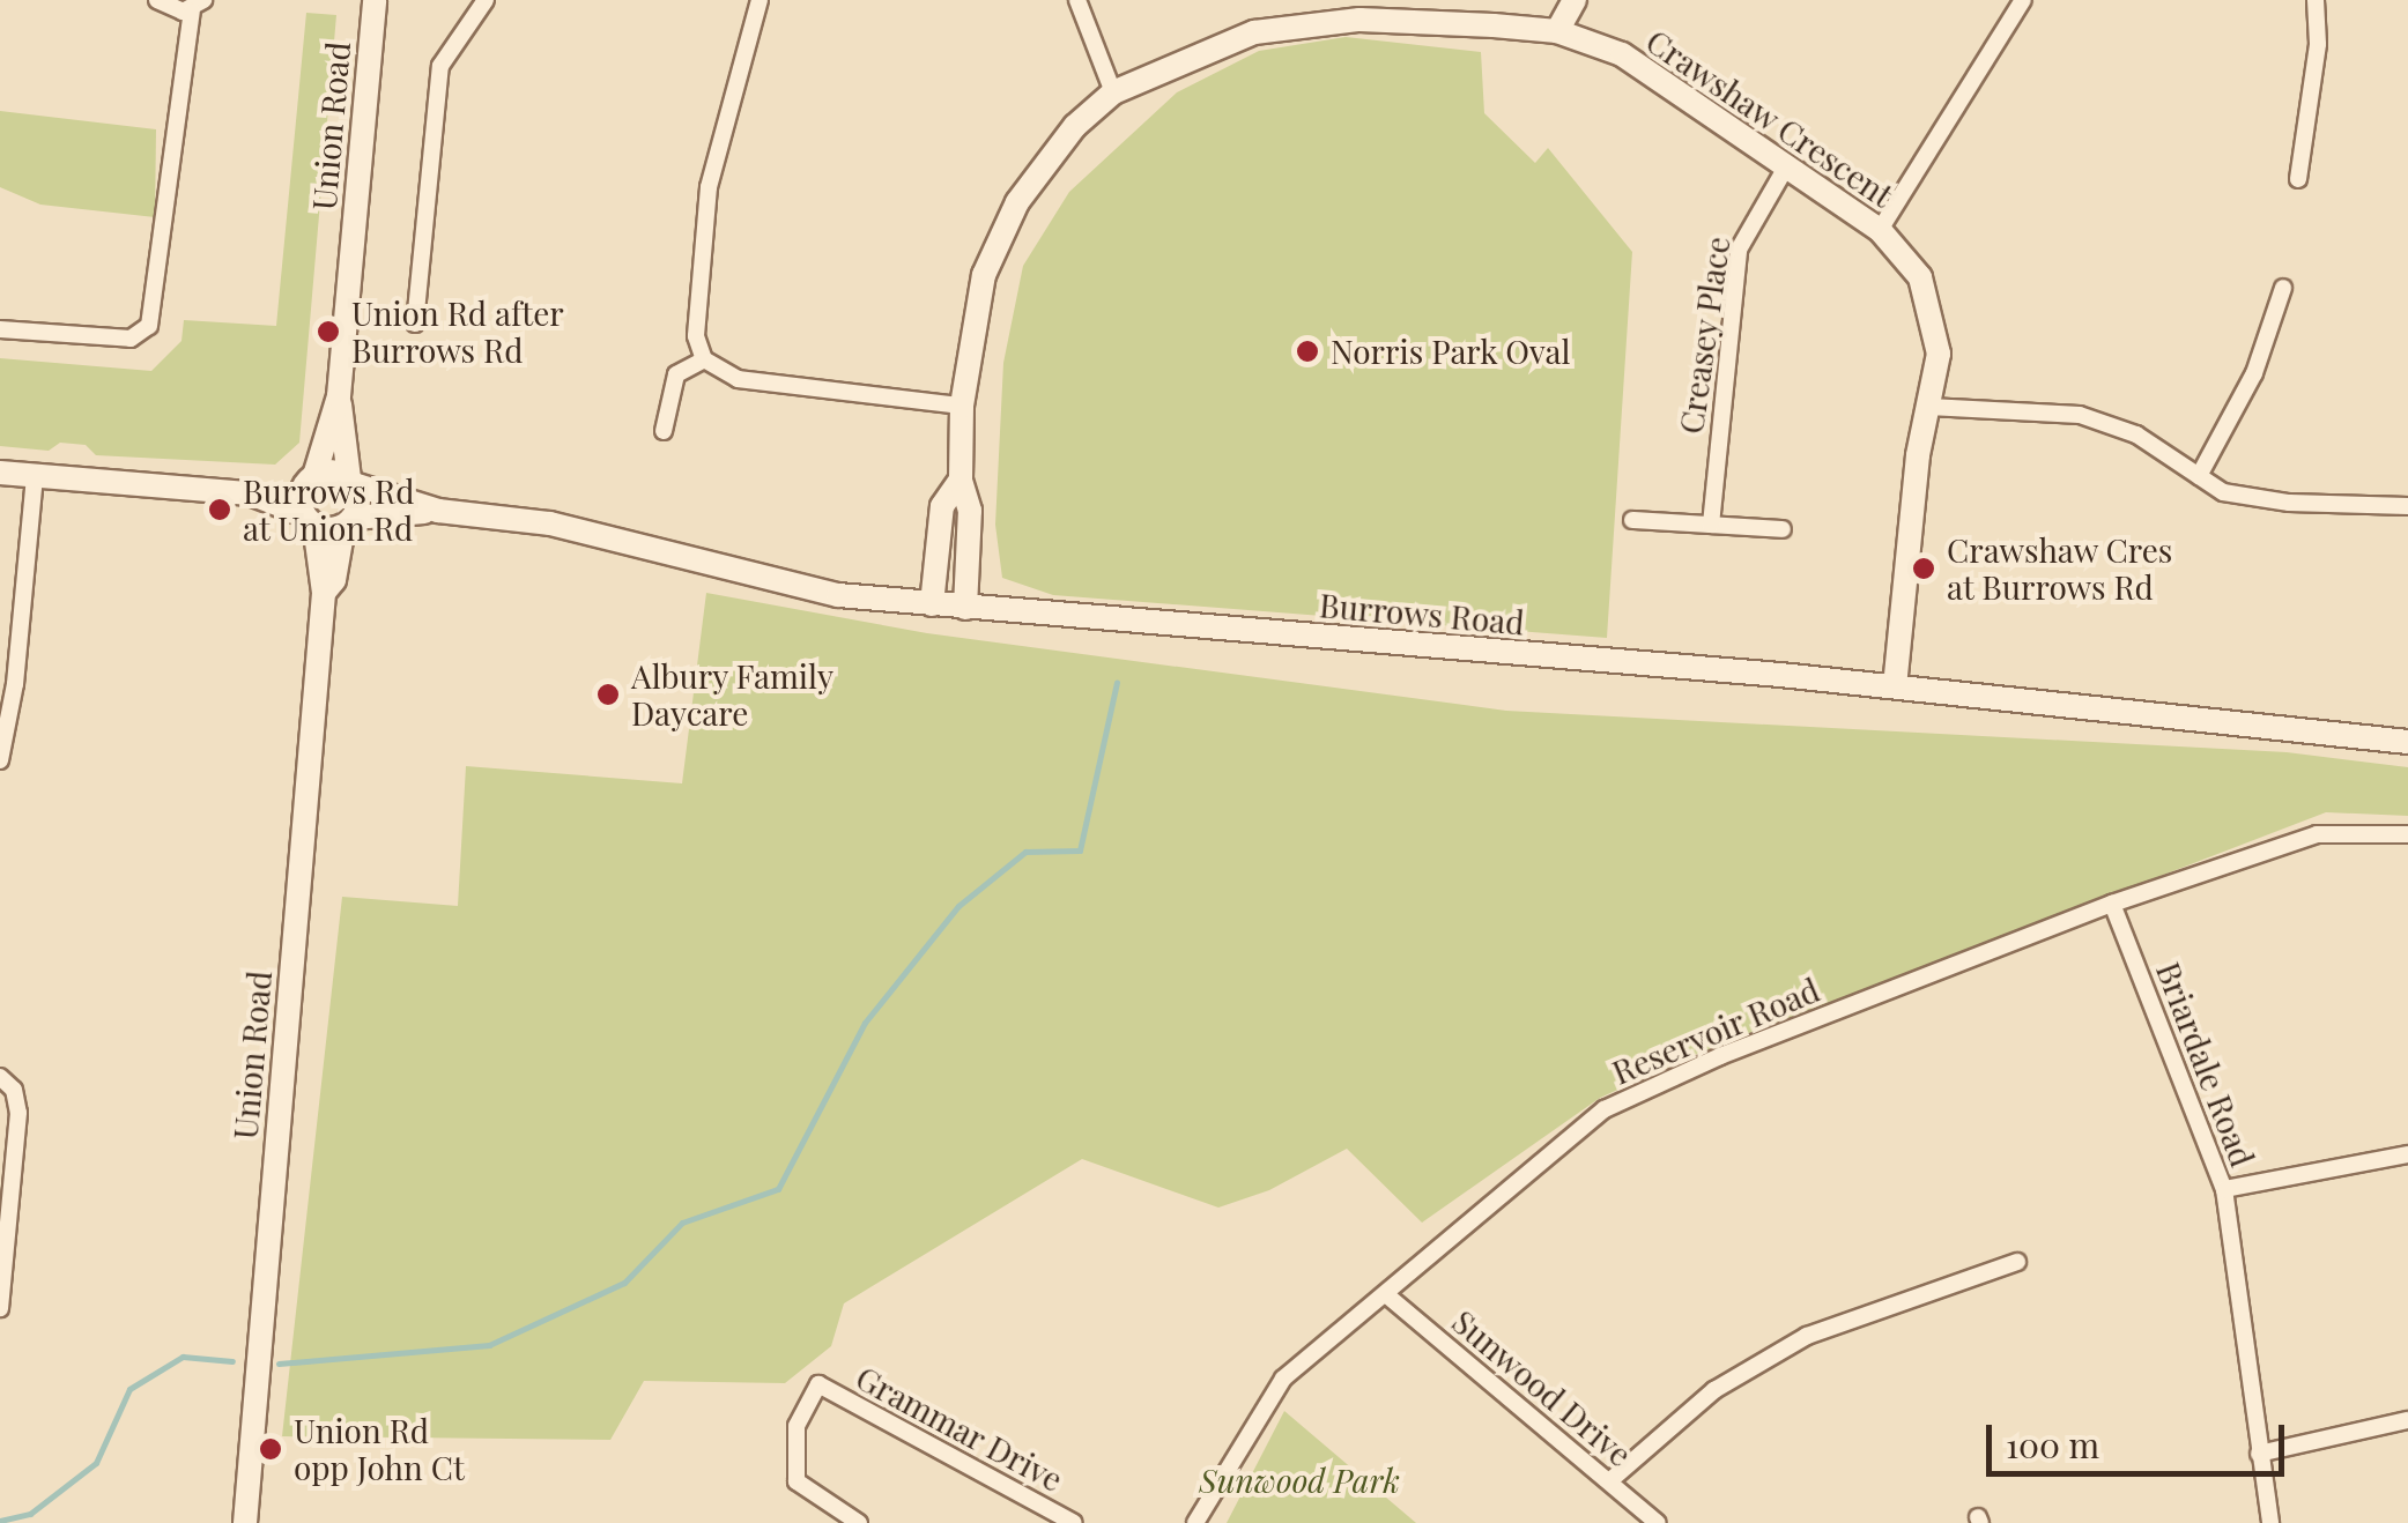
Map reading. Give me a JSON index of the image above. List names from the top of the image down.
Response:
{
  "streets": {
    "main road": ["Crawshaw Crescent", "Union Road", "Burrows Road"],
    "street": [
      "Creasey Place",
      "Reservoir Road",
      "Briardale Road",
      "Sunwood Drive",
      "Grammar Drive"
    ]
  },
  "crossings": [
    ["Crawshaw Crescent", "Creasey Place"],
    ["Crawshaw Crescent", "Burrows Road"],
    ["Union Road", "Burrows Road"],
    ["Reservoir Road", "Briardale Road"],
    ["Reservoir Road", "Sunwood Drive"]
  ],
  "parks": ["Sunwood Park"],
  "places": [
    "Union Rd after Burrows Rd",
    "Norris Park Oval",
    "Burrows Rd at Union Rd",
    "Crawshaw Cres at Burrows Rd",
    "Albury Family Daycare",
    "Union Rd opp John Ct"
  ],
  "scale_bar": "100 m"
}
